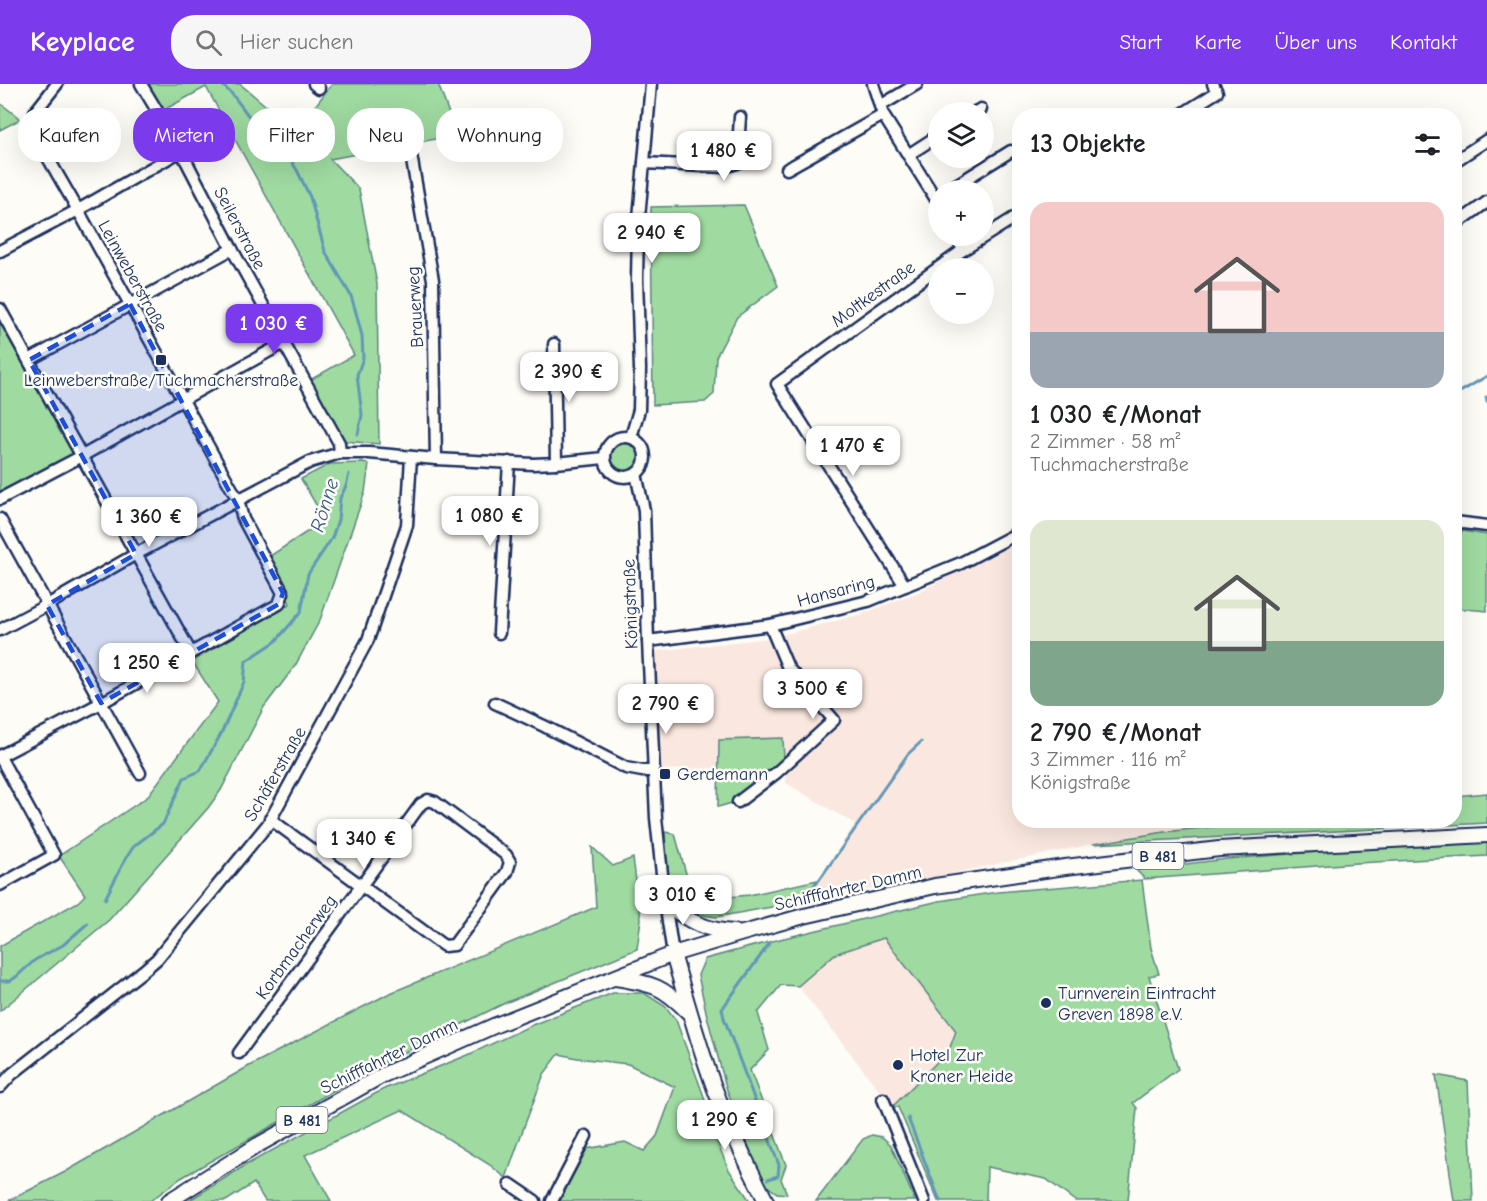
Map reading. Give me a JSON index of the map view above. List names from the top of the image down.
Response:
{
  "streets": {
    "main road": ["B 481", "Schifffahrter Damm"],
    "street": [
      "Seilerstraße",
      "Leinweberstraße",
      "Moltkestraße",
      "Brauerweg",
      "Hansaring",
      "Königstraße",
      "Schäferstraße",
      "Korbmacherweg"
    ]
  },
  "crossings": [
    ["Moltkestraße", "Hansaring"],
    ["Hansaring", "Königstraße"],
    ["Königstraße", "B 481"],
    ["Königstraße", "Schifffahrter Damm"],
    ["B 481", "Schifffahrter Damm"]
  ],
  "water": ["Rönne"],
  "places": {
    "transit": ["Leinweberstraße/Tuchmacherstraße", "Gerdemann"],
    "other": ["Turnverein Eintracht Greven 1898 e.V.", "Hotel Zur Kroner Heide"]
  },
  "page": {
    "header": "Keyplace",
    "search": "Hier suchen",
    "nav": [
      "Start",
      "Karte",
      "Über uns",
      "Kontakt"
    ],
    "map_buttons": ["+", "−"],
    "chip": [
      "Kaufen",
      "Mieten",
      "Filter",
      "Neu",
      "Wohnung"
    ],
    "heading": "13 Objekte",
    "price": [
      "1 480 €",
      "2 940 €",
      "1 030 €",
      "2 390 €",
      "1 470 €",
      "1 080 €",
      "1 360 €",
      "1 250 €",
      "3 500 €",
      "2 790 €",
      "1 340 €",
      "3 010 €",
      "1 290 €"
    ],
    "list": [
      {
        "name": "1 030 €/Monat",
        "note": "2 Zimmer · 58 m² · Tuchmacherstraße"
      },
      {
        "name": "2 790 €/Monat",
        "note": "3 Zimmer · 116 m² · Königstraße"
      }
    ]
  }
}
